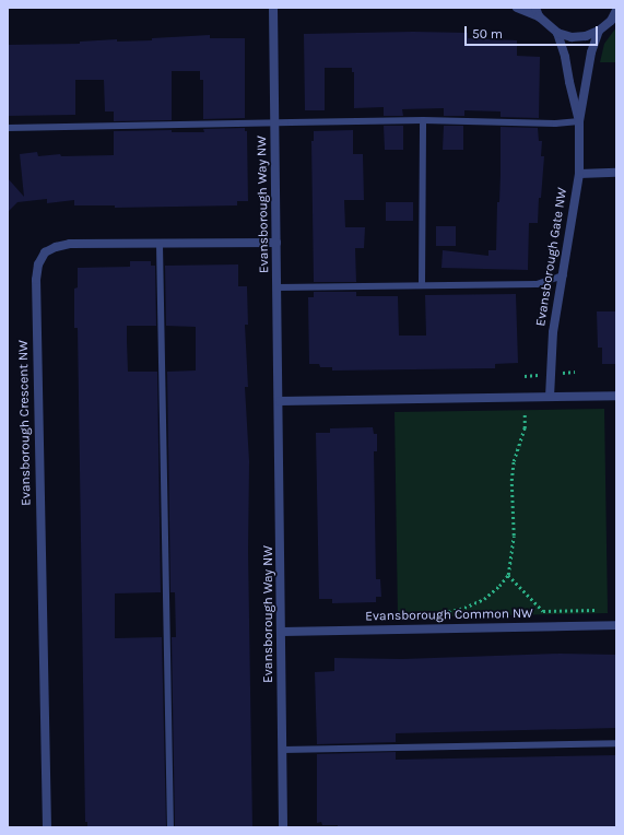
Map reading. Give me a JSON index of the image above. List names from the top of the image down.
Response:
{
  "streets": {
    "street": [
      "Evansborough Way NW",
      "Evansborough Gate NW",
      "Evansborough Crescent NW",
      "Evansborough Common NW"
    ]
  },
  "crossings": [
    ["Evansborough Way NW", "Evansborough Crescent NW"],
    ["Evansborough Way NW", "Evansborough Common NW"]
  ],
  "scale_bar": "50 m"
}
